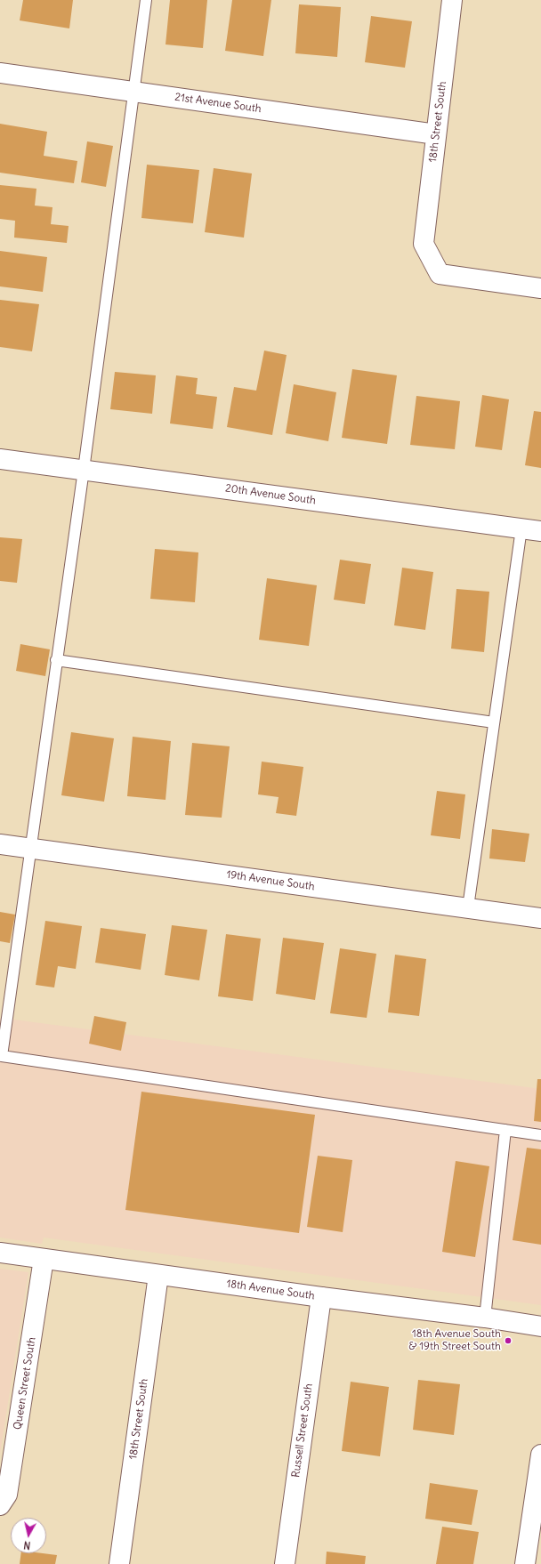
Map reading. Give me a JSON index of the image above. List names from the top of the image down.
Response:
{
  "streets": {
    "street": [
      "21st Avenue South",
      "18th Street South",
      "20th Avenue South",
      "19th Avenue South",
      "18th Avenue South",
      "Queen Street South",
      "Russell Street South"
    ]
  },
  "crossings": [
    ["21st Avenue South", "18th Street South"],
    ["18th Street South", "18th Avenue South"],
    ["18th Avenue South", "Queen Street South"],
    ["18th Avenue South", "Russell Street South"]
  ],
  "places": ["18th Avenue South & 19th Street South"],
  "north": "bottom"
}
